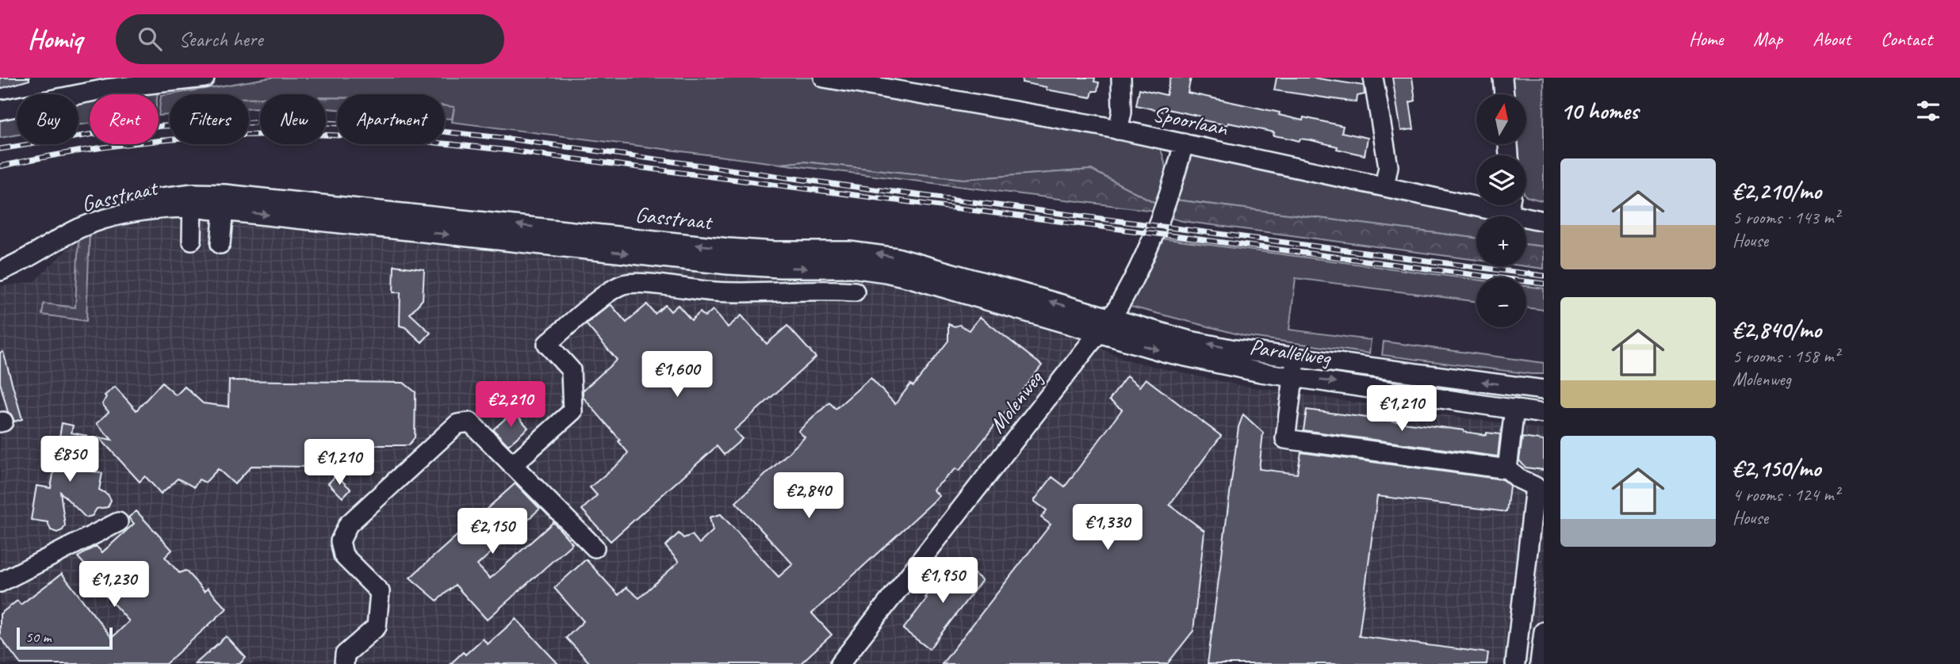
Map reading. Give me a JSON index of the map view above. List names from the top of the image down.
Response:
{
  "streets": {
    "street": [
      "Spoorlaan",
      "Gasstraat",
      "Parallelweg",
      "Molenweg"
    ]
  },
  "crossings": [
    ["Spoorlaan", "Molenweg"],
    ["Gasstraat", "Parallelweg"],
    ["Gasstraat", "Molenweg"],
    ["Parallelweg", "Molenweg"]
  ],
  "scale_bar": "50 m",
  "north": "top",
  "page": {
    "header": "Homiq",
    "search": "Search here",
    "nav": [
      "Home",
      "Map",
      "About",
      "Contact"
    ],
    "heading": "10 homes",
    "map_buttons": ["+", "−"],
    "chip": [
      "Buy",
      "Rent",
      "Filters",
      "New",
      "Apartment"
    ],
    "list": [
      {
        "name": "€2,210/mo",
        "note": "5 rooms · 143 m² · House"
      },
      {
        "name": "€2,840/mo",
        "note": "5 rooms · 158 m² · Molenweg"
      },
      {
        "name": "€2,150/mo",
        "note": "4 rooms · 124 m² · House"
      }
    ],
    "price": [
      "€1,600",
      "€2,210",
      "€1,210",
      "€850",
      "€1,210",
      "€2,840",
      "€1,330",
      "€2,150",
      "€1,950",
      "€1,230"
    ],
    "scale": "50 m"
  }
}
